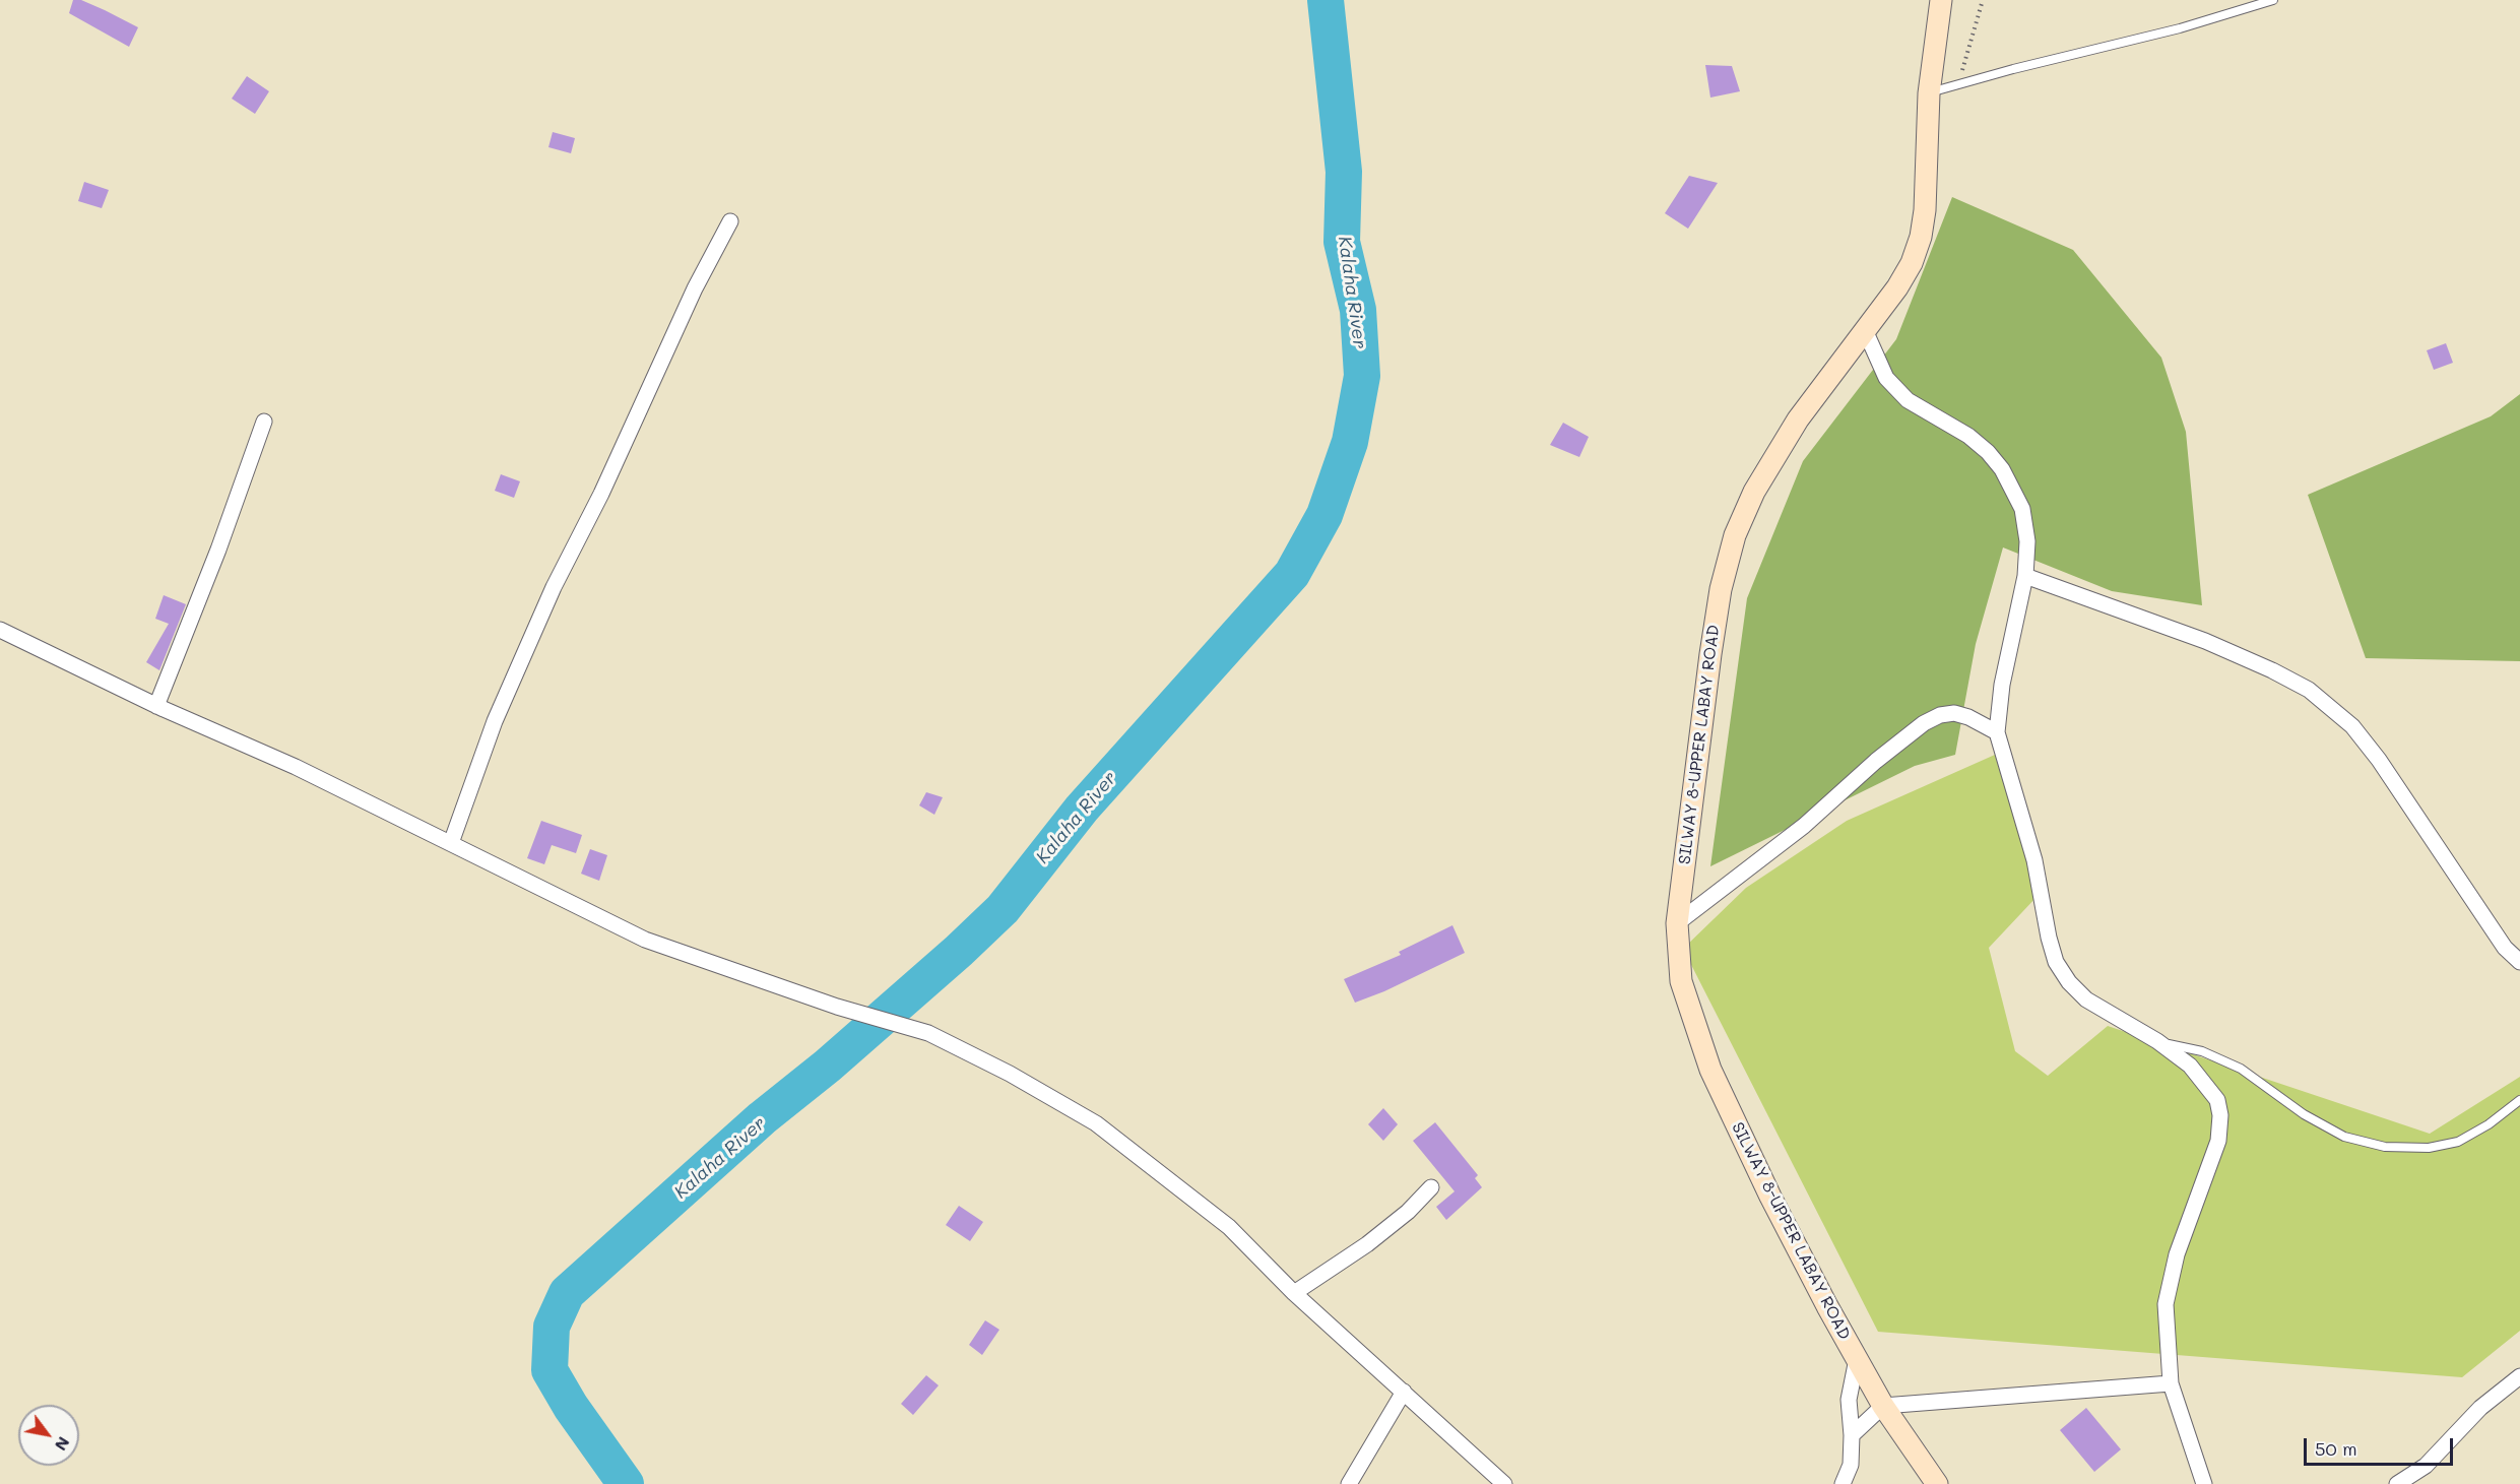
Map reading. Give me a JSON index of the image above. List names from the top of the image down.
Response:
{
  "streets": {
    "main road": ["SILWAY 8-UPPER LABAY ROAD"]
  },
  "water": ["Kalaha River"],
  "scale_bar": "50 m",
  "north": "bottom right"
}
